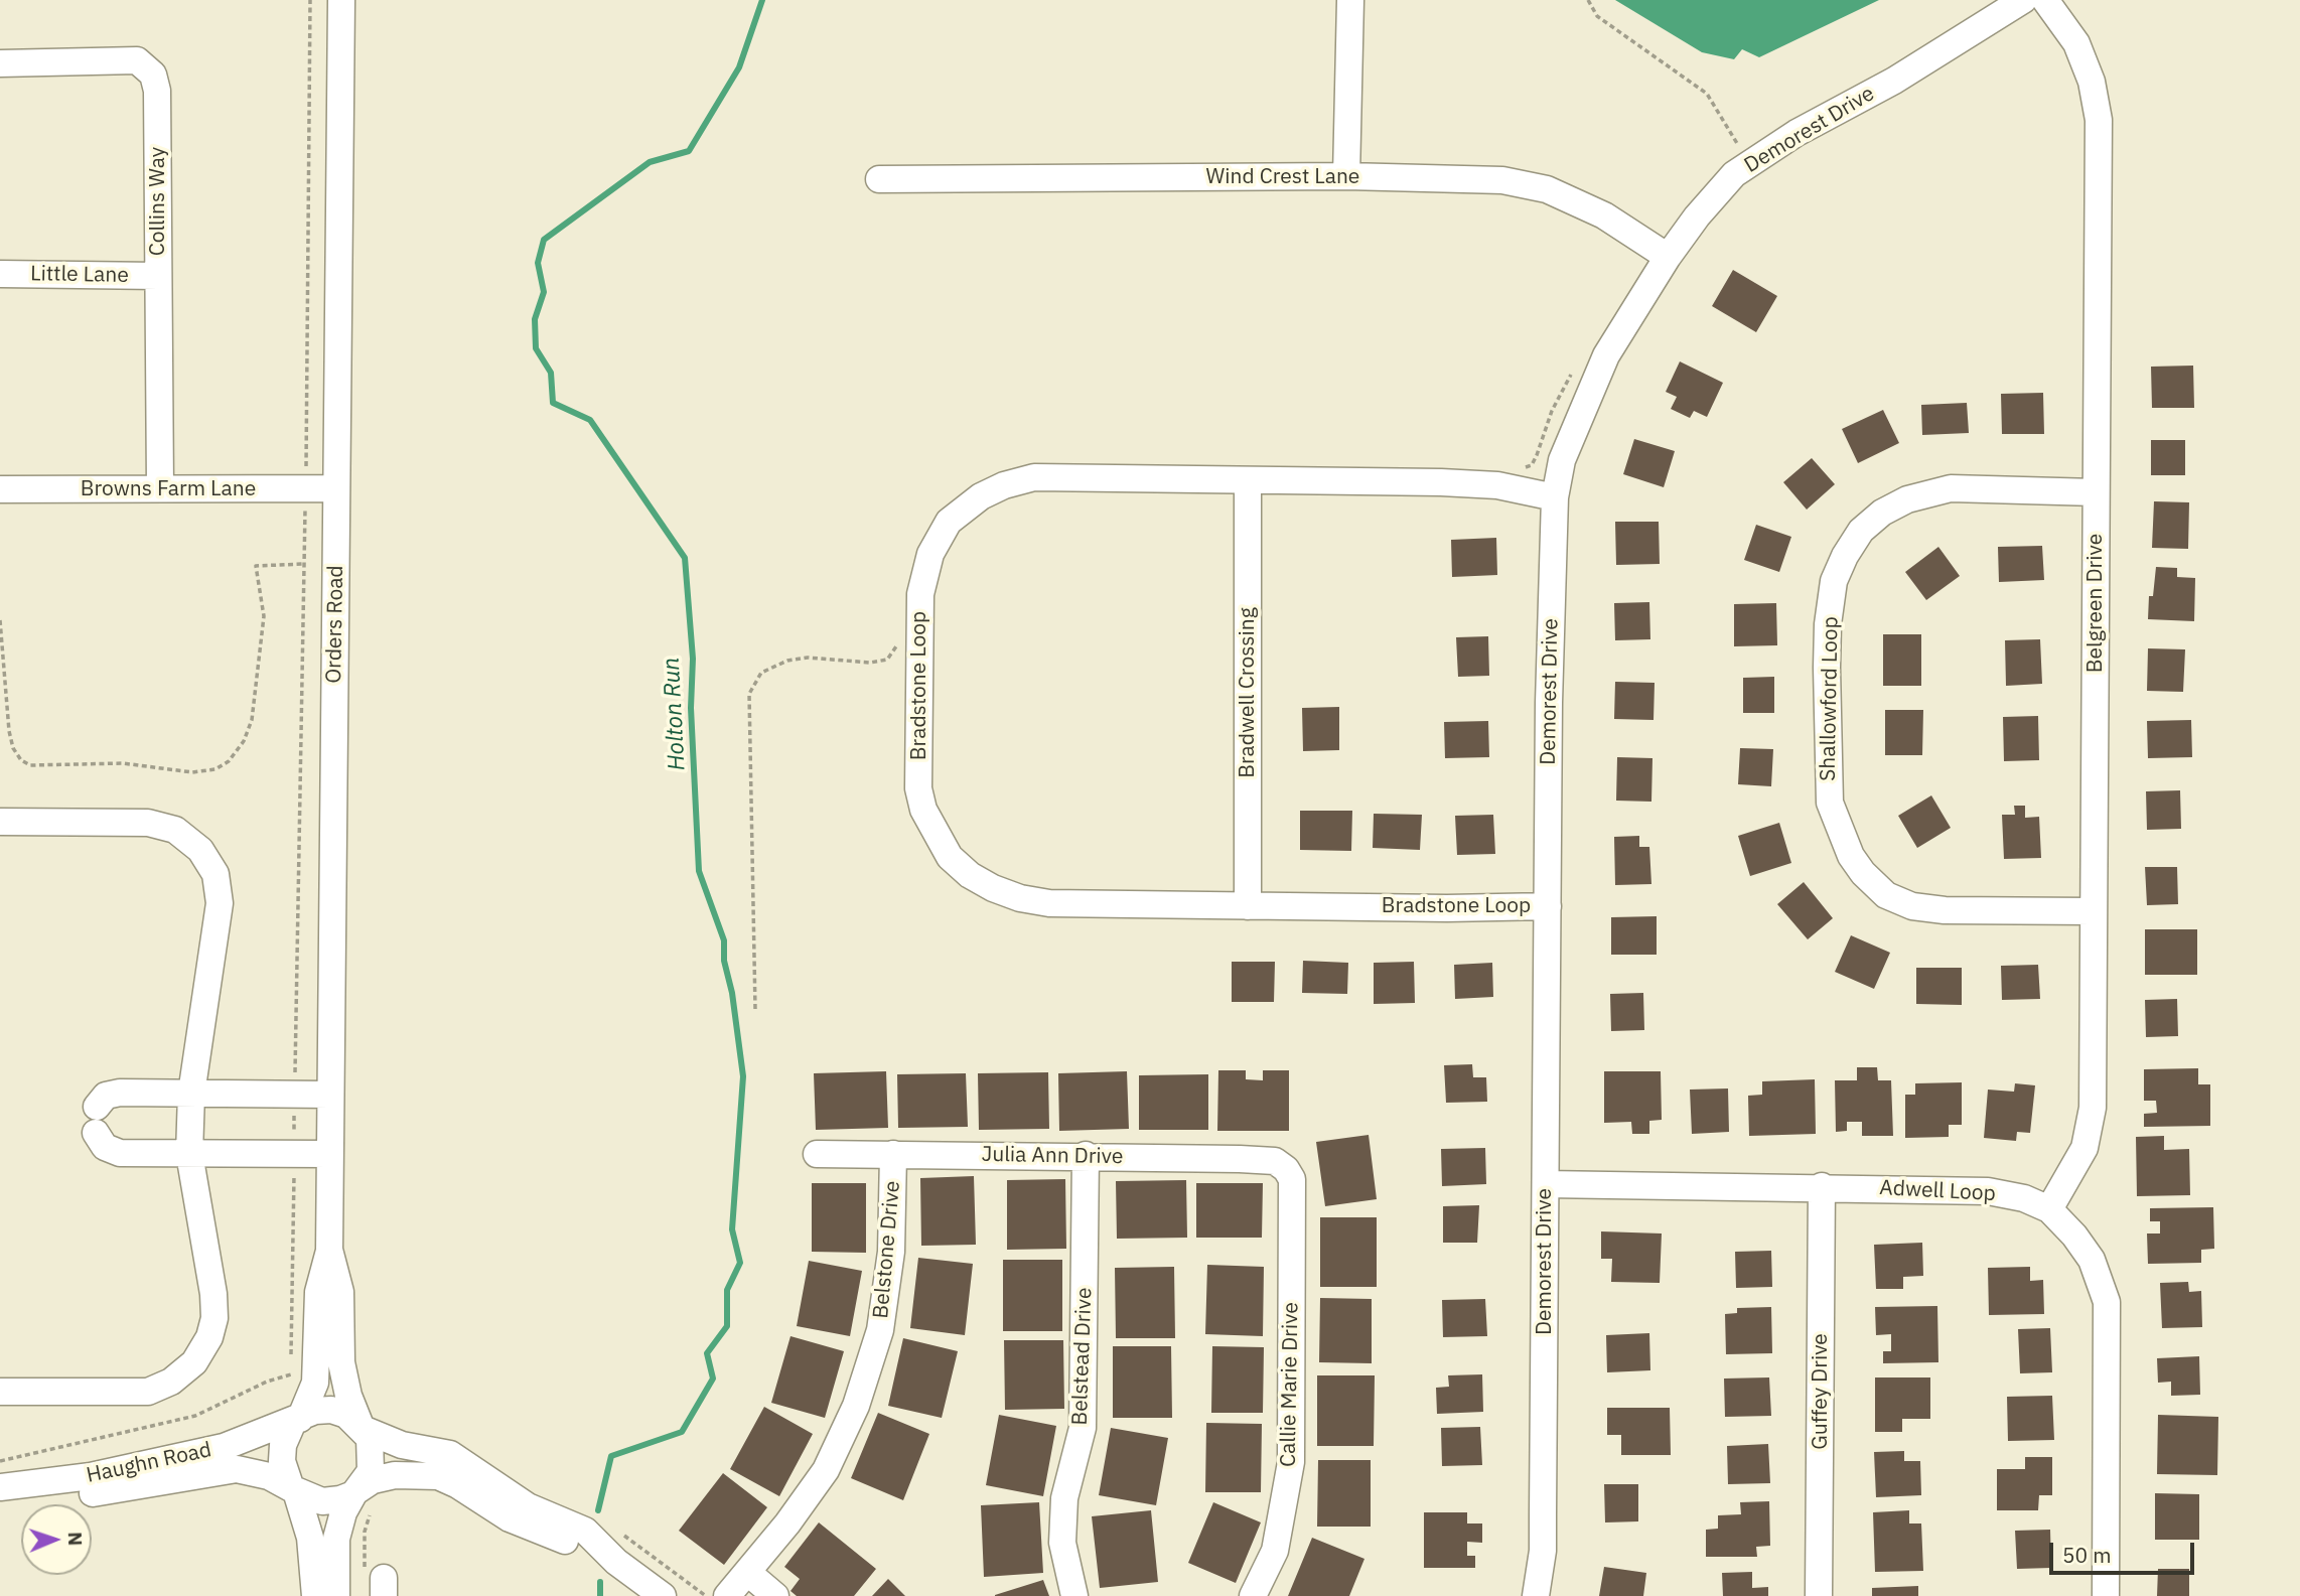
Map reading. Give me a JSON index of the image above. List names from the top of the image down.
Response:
{
  "streets": {
    "street": [
      "Demorest Drive",
      "Wind Crest Lane",
      "Collins Way",
      "Little Lane",
      "Browns Farm Lane",
      "Belgreen Drive",
      "Orders Road",
      "Bradstone Loop",
      "Bradwell Crossing",
      "Shallowford Loop",
      "Julia Ann Drive",
      "Adwell Loop",
      "Belstone Drive",
      "Belstead Drive",
      "Callie Marie Drive",
      "Guffey Drive",
      "Haughn Road"
    ]
  },
  "crossings": [
    ["Demorest Drive", "Wind Crest Lane"],
    ["Demorest Drive", "Bradstone Loop"],
    ["Demorest Drive", "Adwell Loop"],
    ["Collins Way", "Little Lane"],
    ["Collins Way", "Browns Farm Lane"],
    ["Browns Farm Lane", "Orders Road"],
    ["Belgreen Drive", "Shallowford Loop"],
    ["Belgreen Drive", "Adwell Loop"],
    ["Orders Road", "Haughn Road"],
    ["Bradstone Loop", "Bradwell Crossing"],
    ["Julia Ann Drive", "Belstone Drive"],
    ["Julia Ann Drive", "Belstead Drive"],
    ["Julia Ann Drive", "Callie Marie Drive"],
    ["Adwell Loop", "Guffey Drive"]
  ],
  "water": ["Holton Run"],
  "scale_bar": "50 m",
  "north": "right"
}
